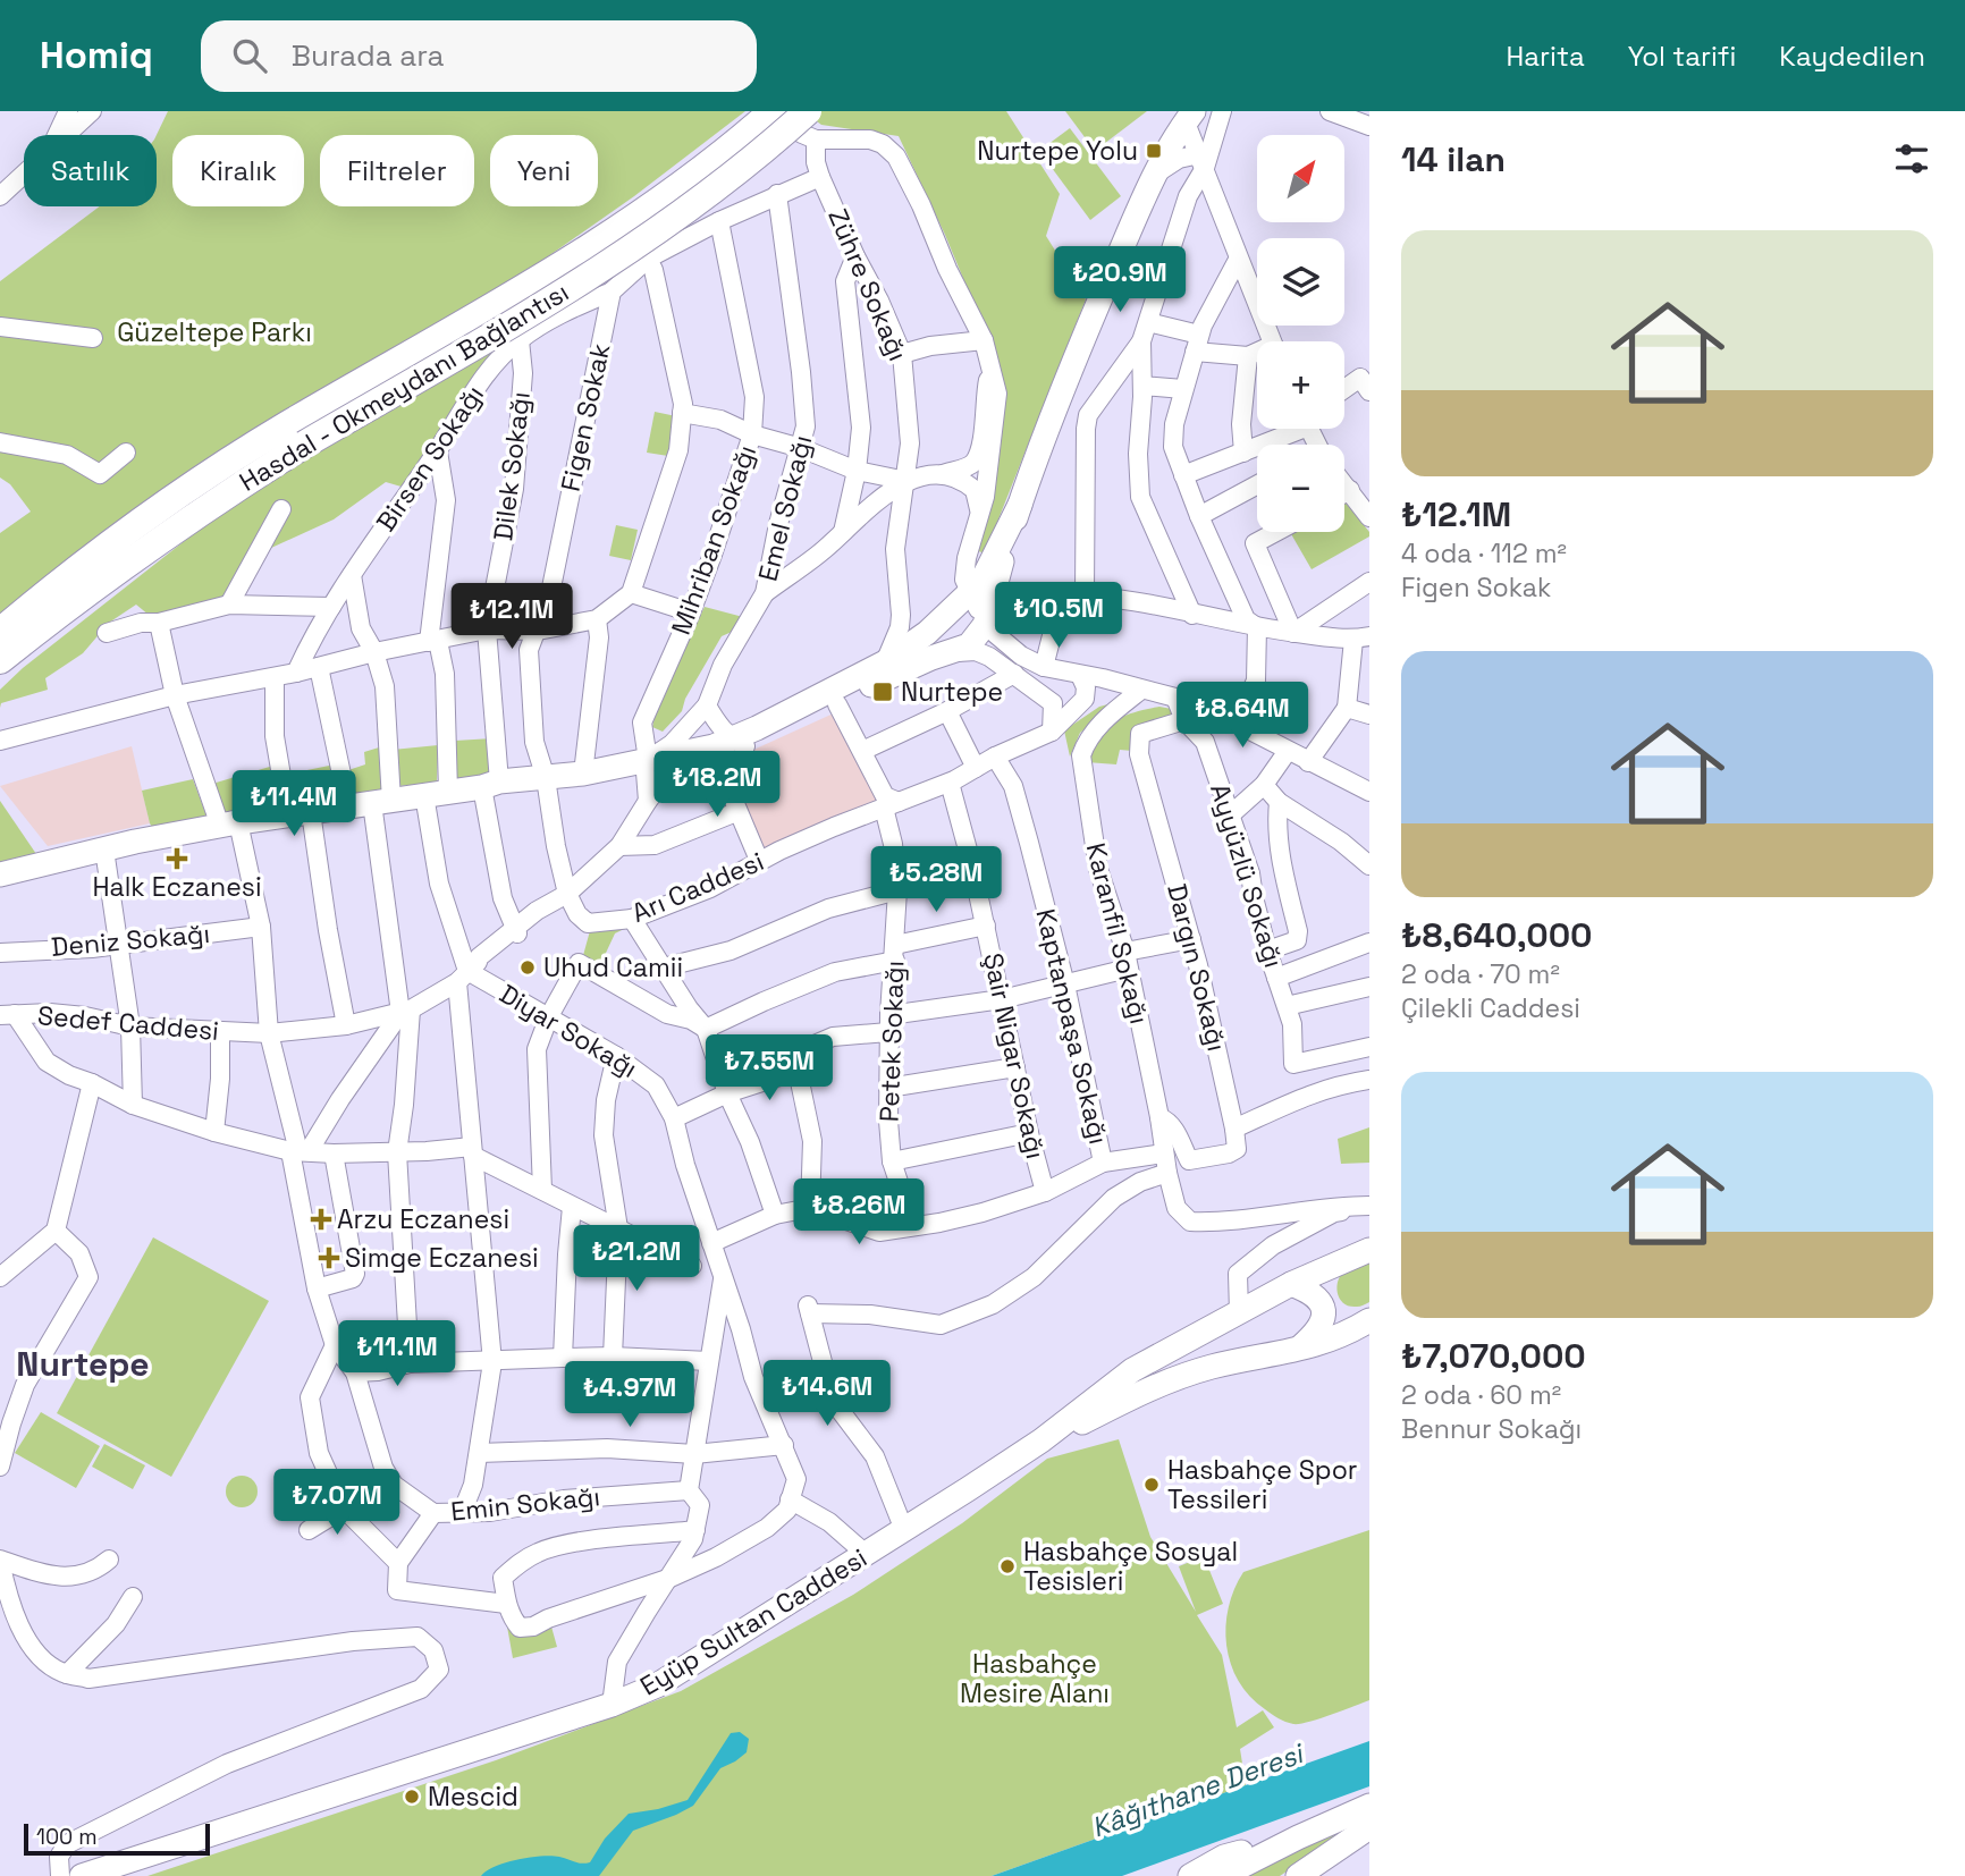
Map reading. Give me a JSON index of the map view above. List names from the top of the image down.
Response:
{
  "streets": {
    "highway": ["Hasdal - Okmeydanı Bağlantısı"],
    "main road": ["Eyüp Sultan Caddesi"],
    "street": [
      "Zühre Sokağı",
      "Figen Sokak",
      "Birsen Sokağı",
      "Dilek Sokağı",
      "Emel Sokağı",
      "Mihriban Sokağı",
      "Ayyüzlü Sokağı",
      "Arı Caddesi",
      "Karanfil Sokağı",
      "Deniz Sokağı",
      "Dargın Sokağı",
      "Sedef Caddesi",
      "Kaptanpaşa Sokağı",
      "Diyar Sokağı",
      "Petek Sokağı",
      "Şair Nigar Sokağı",
      "Emin Sokağı"
    ]
  },
  "crossings": [
    ["Figen Sokak", "Birsen Sokağı"],
    ["Figen Sokak", "Sedef Caddesi"],
    ["Birsen Sokağı", "Dilek Sokağı"],
    ["Dilek Sokağı", "Sedef Caddesi"],
    ["Ayyüzlü Sokağı", "Dargın Sokağı"],
    ["Arı Caddesi", "Sedef Caddesi"],
    ["Arı Caddesi", "Kaptanpaşa Sokağı"],
    ["Arı Caddesi", "Petek Sokağı"],
    ["Arı Caddesi", "Şair Nigar Sokağı"],
    ["Sedef Caddesi", "Diyar Sokağı"]
  ],
  "districts": ["Nurtepe"],
  "water": ["Kâğıthane Deresi"],
  "parks": ["Güzeltepe Parkı", "Hasbahçe Mesire Alanı"],
  "places": {
    "transit": ["Nurtepe Yolu", "Nurtepe"],
    "health": ["Halk Eczanesi", "Arzu Eczanesi", "Simge Eczanesi"],
    "other": [
      "Uhud Camii",
      "Hasbahçe Spor Tessileri",
      "Hasbahçe Sosyal Tesisleri",
      "Mescid"
    ]
  },
  "scale_bar": "100 m",
  "north": "top right",
  "page": {
    "header": "Homiq",
    "search": "Burada ara",
    "nav": ["Harita", "Yol tarifi", "Kaydedilen"],
    "heading": "14 ilan",
    "map_buttons": ["+", "−"],
    "chip": [
      "Satılık",
      "Kiralık",
      "Filtreler",
      "Yeni"
    ],
    "list": [
      {
        "name": "₺12.1M",
        "note": "4 oda · 112 m² · Figen Sokak"
      },
      {
        "name": "₺8,640,000",
        "note": "2 oda · 70 m² · Çilekli Caddesi"
      },
      {
        "name": "₺7,070,000",
        "note": "2 oda · 60 m² · Bennur Sokağı"
      }
    ],
    "price": [
      "₺20.9M",
      "₺10.5M",
      "₺12.1M",
      "₺8.64M",
      "₺18.2M",
      "₺11.4M",
      "₺5.28M",
      "₺7.55M",
      "₺8.26M",
      "₺21.2M",
      "₺11.1M",
      "₺14.6M",
      "₺4.97M",
      "₺7.07M"
    ],
    "scale": "100 m"
  }
}
